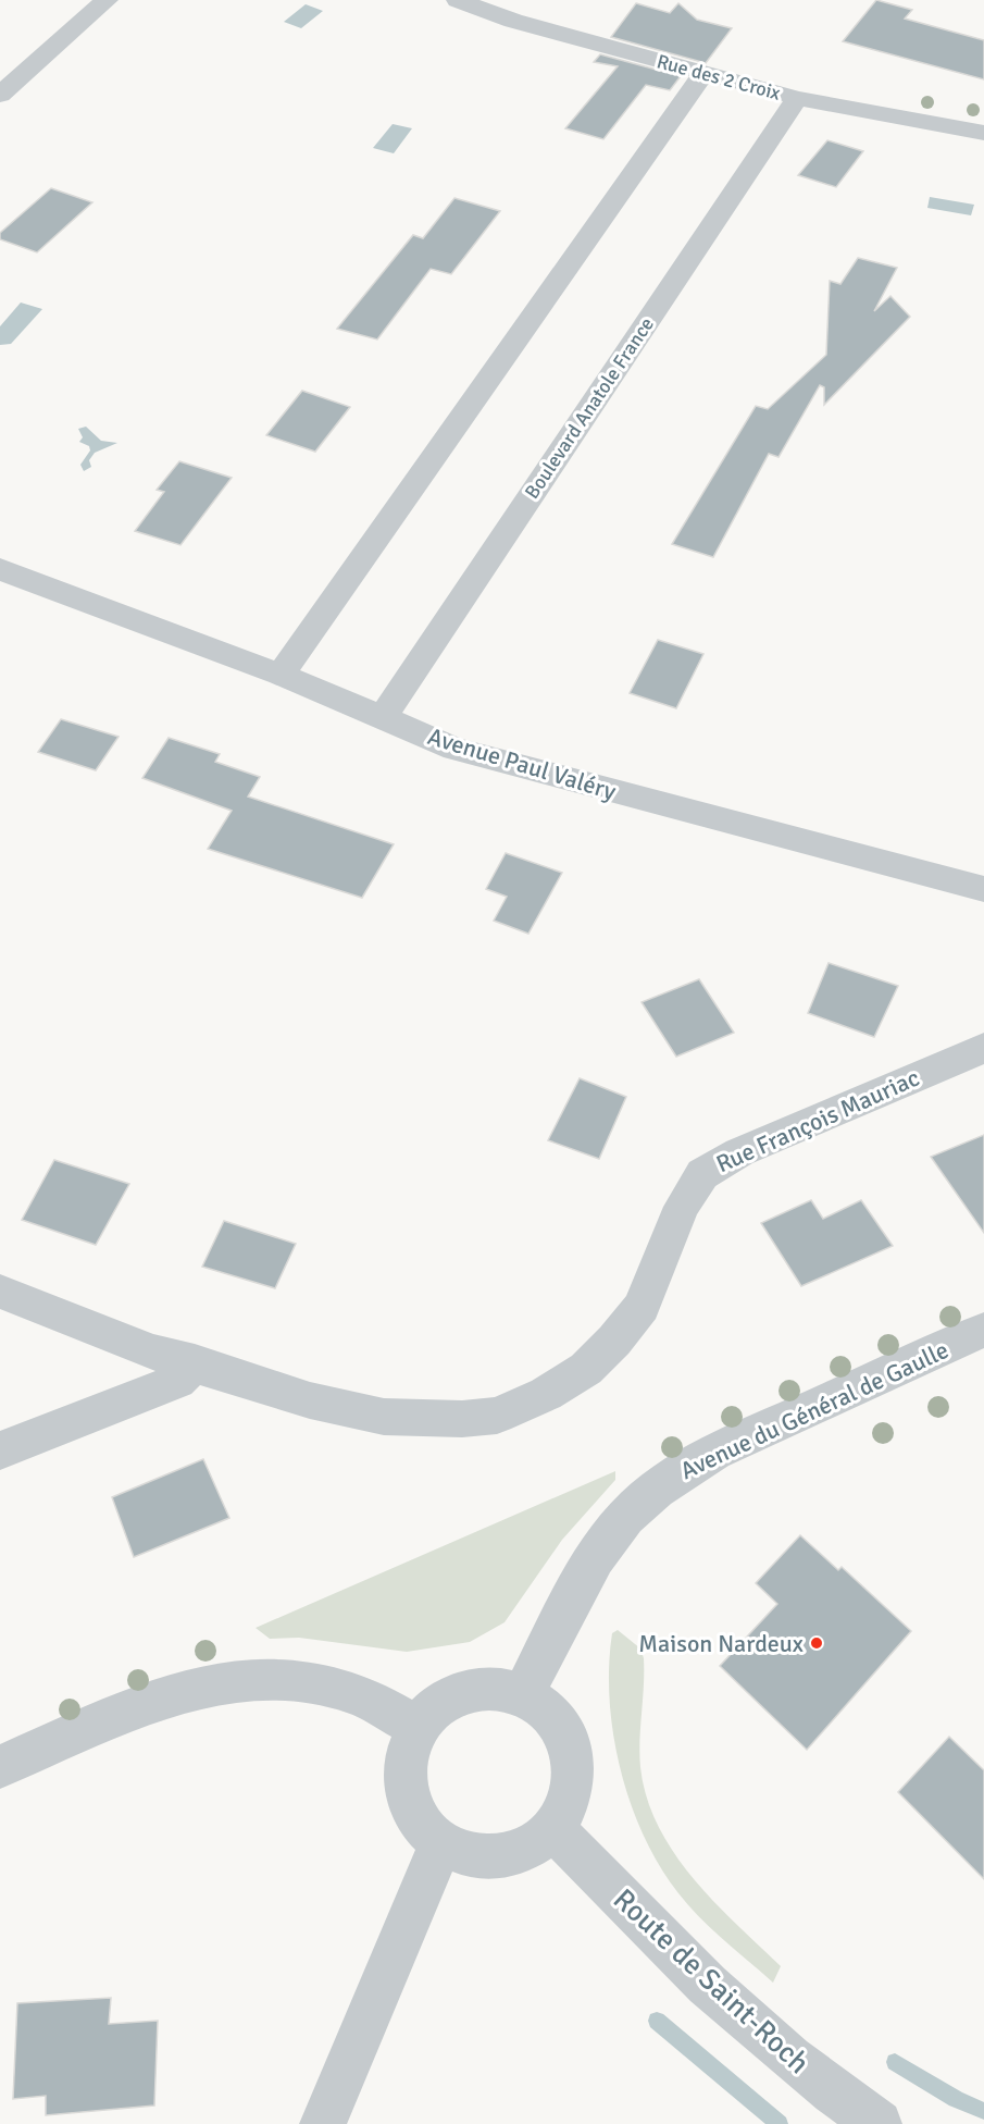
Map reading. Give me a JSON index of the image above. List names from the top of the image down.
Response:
{
  "streets": {
    "street": [
      "Rue des 2 Croix",
      "Boulevard Anatole France",
      "Avenue Paul Valéry",
      "Rue François Mauriac",
      "Avenue du Général de Gaulle",
      "Route de Saint-Roch"
    ]
  },
  "crossings": [
    ["Rue des 2 Croix", "Boulevard Anatole France"],
    ["Boulevard Anatole France", "Avenue Paul Valéry"],
    ["Avenue du Général de Gaulle", "Route de Saint-Roch"]
  ],
  "places": ["Maison Nardeux"]
}
